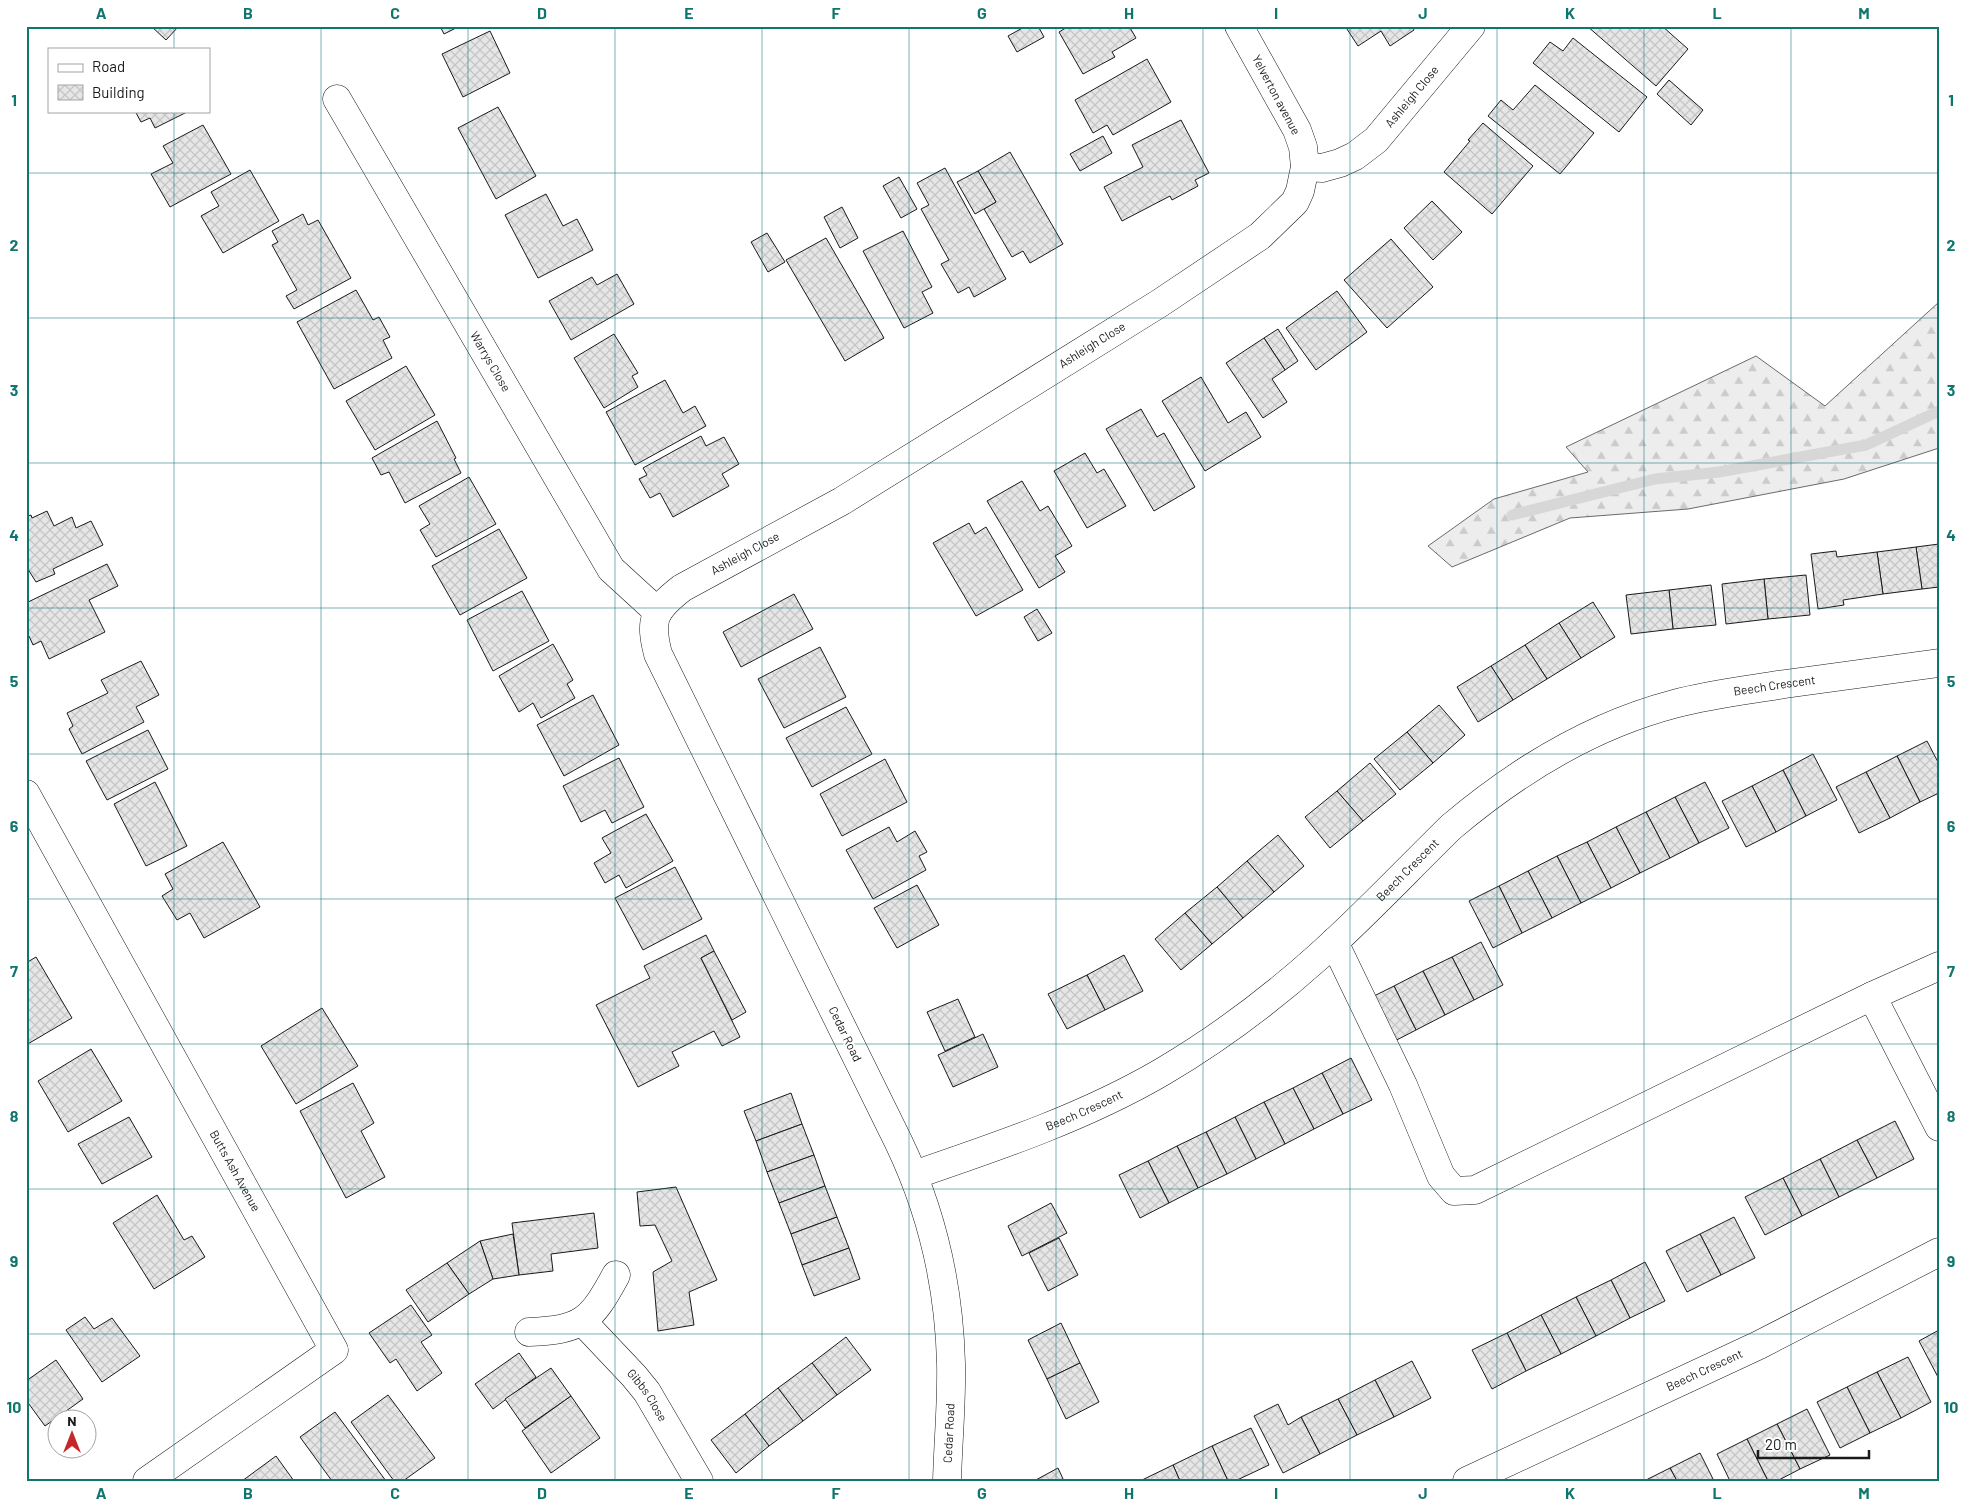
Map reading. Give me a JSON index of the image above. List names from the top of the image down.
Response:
{
  "streets": {
    "street": [
      "Yelverton avenue",
      "Ashleigh Close",
      "Warrys Close",
      "Beech Crescent",
      "Cedar Road",
      "Butts Ash Avenue",
      "Gibbs Close"
    ]
  },
  "crossings": [
    ["Yelverton avenue", "Ashleigh Close"],
    ["Ashleigh Close", "Warrys Close"],
    ["Ashleigh Close", "Cedar Road"],
    ["Warrys Close", "Cedar Road"],
    ["Beech Crescent", "Cedar Road"]
  ],
  "legend": ["Road", "Building"],
  "scale_bar": "20 m",
  "north": "top",
  "grid": {
    "columns": [
      "A",
      "B",
      "C",
      "D",
      "E",
      "F",
      "G",
      "H",
      "I",
      "J",
      "K",
      "L",
      "M"
    ],
    "rows": [
      "1",
      "2",
      "3",
      "4",
      "5",
      "6",
      "7",
      "8",
      "9",
      "10"
    ]
  }
}
